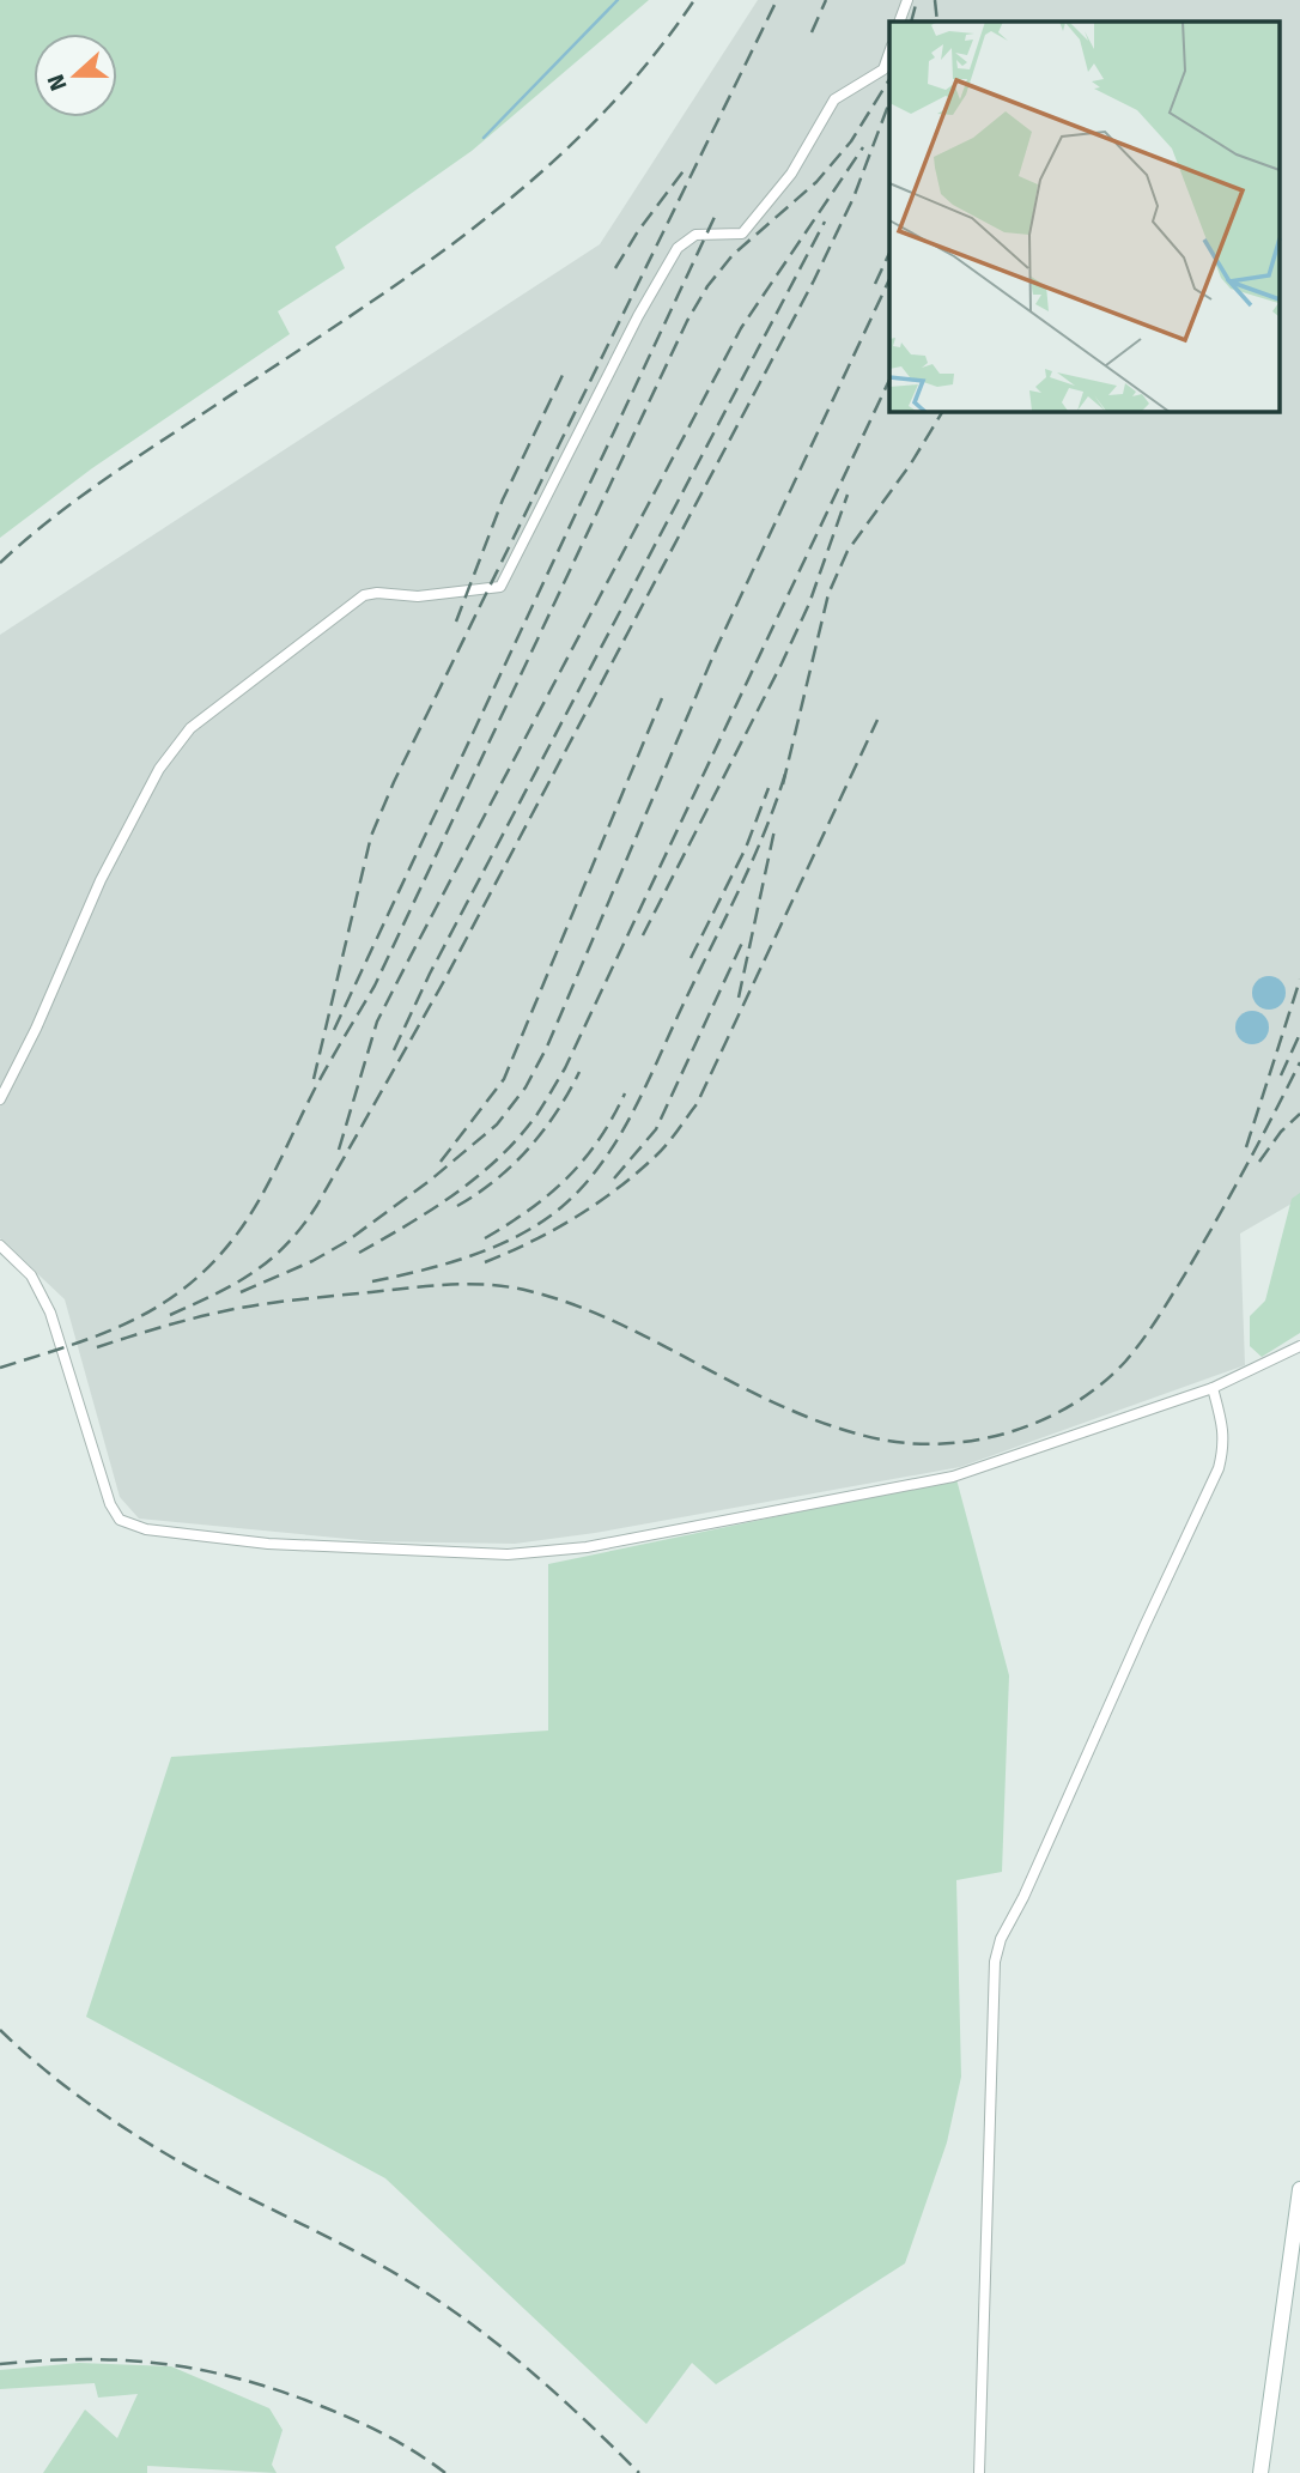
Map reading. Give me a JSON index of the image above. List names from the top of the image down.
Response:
{
  "north": "left"
}
